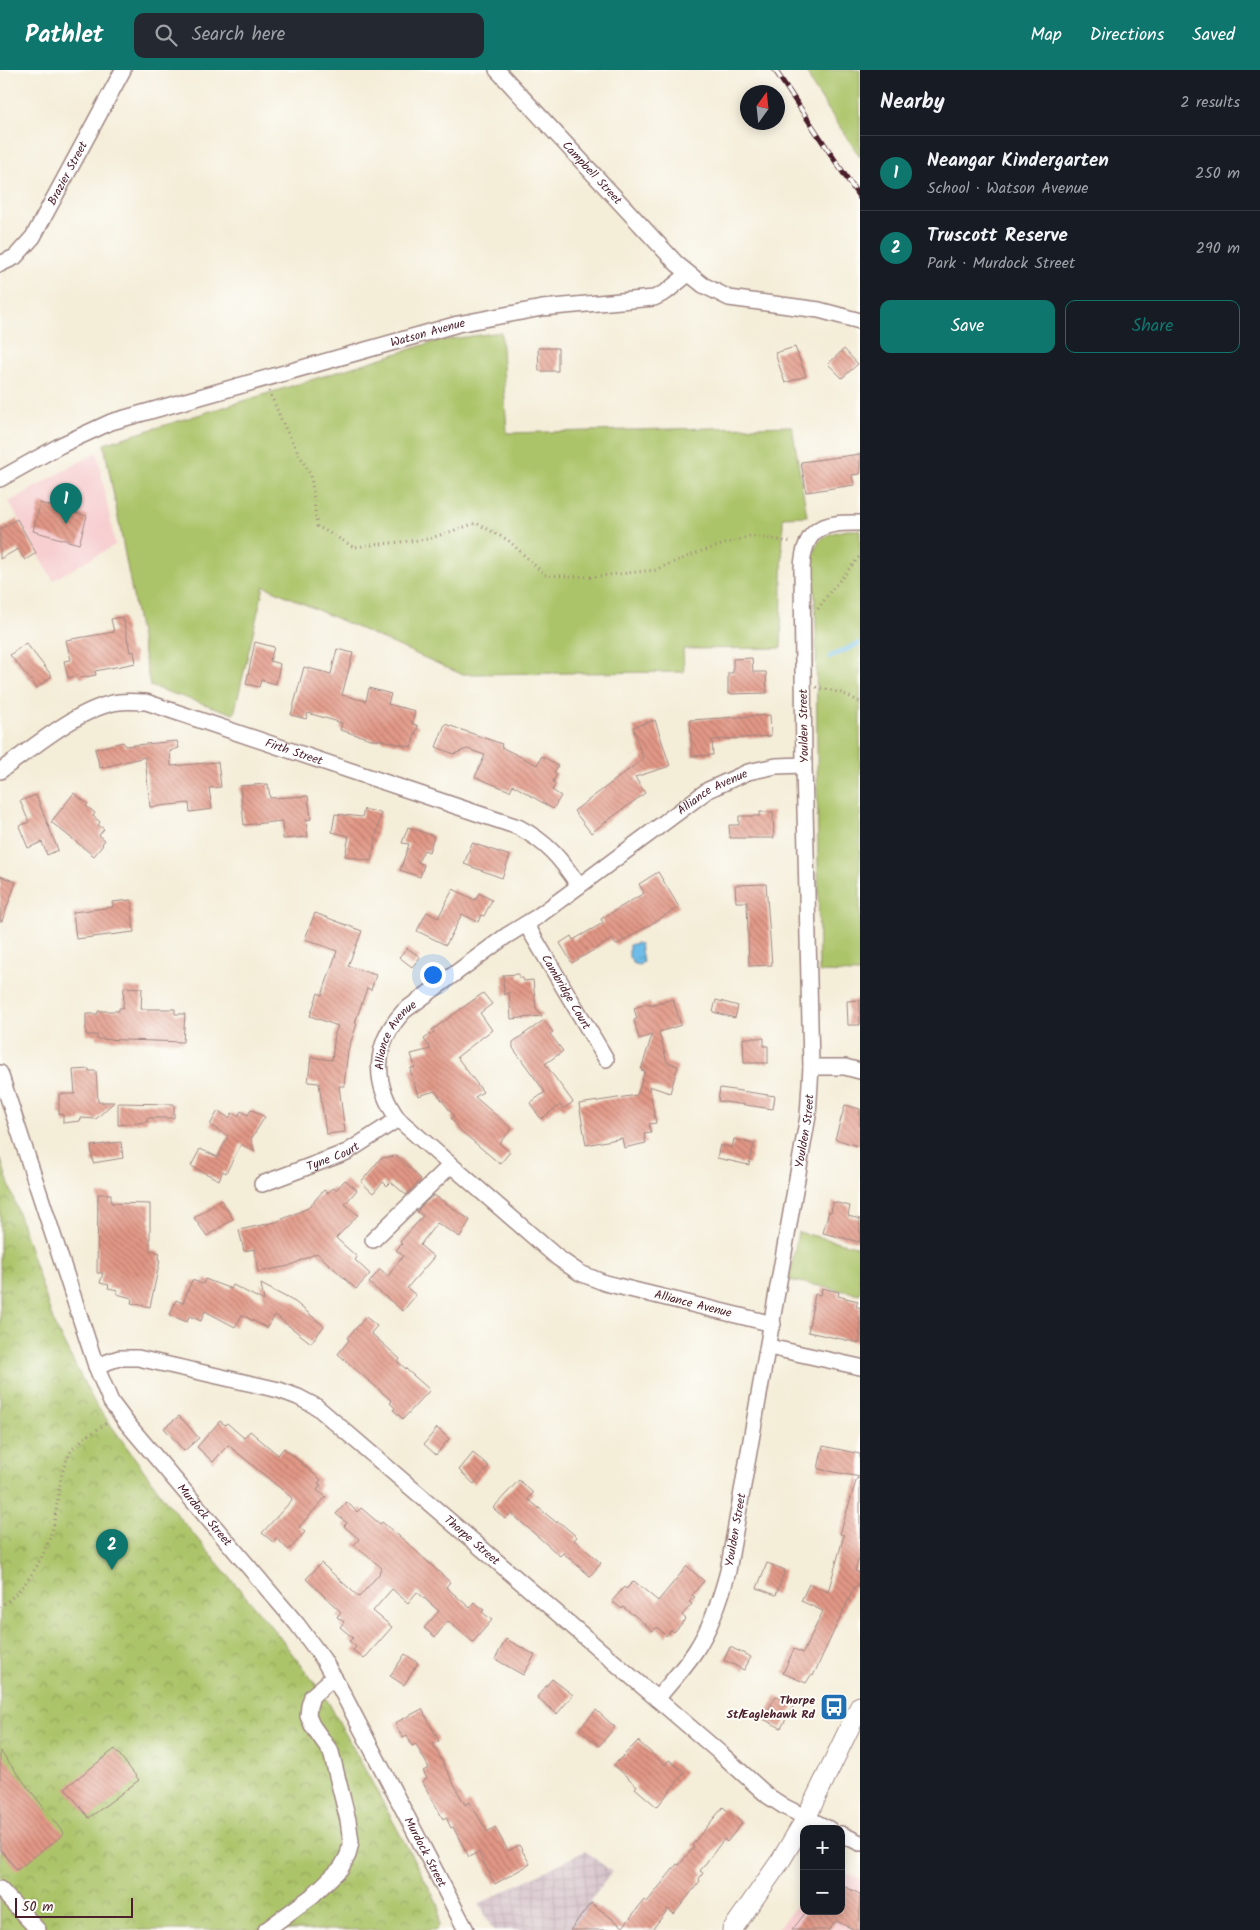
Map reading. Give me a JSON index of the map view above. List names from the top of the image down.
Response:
{
  "streets": {
    "street": [
      "Campbell Street",
      "Brazier Street",
      "Watson Avenue",
      "Youlden Street",
      "Firth Street",
      "Alliance Avenue",
      "Cambridge Court",
      "Tyne Court",
      "Murdock Street",
      "Thorpe Street"
    ]
  },
  "crossings": [
    ["Campbell Street", "Watson Avenue"],
    ["Youlden Street", "Alliance Avenue"],
    ["Youlden Street", "Thorpe Street"],
    ["Firth Street", "Alliance Avenue"],
    ["Alliance Avenue", "Cambridge Court"],
    ["Alliance Avenue", "Tyne Court"],
    ["Murdock Street", "Thorpe Street"]
  ],
  "places": {
    "bus stop": ["Thorpe St/Eaglehawk Rd"]
  },
  "scale_bar": "50 m",
  "north": "top",
  "page": {
    "header": "Pathlet",
    "search": "Search here",
    "nav": ["Map", "Directions", "Saved"],
    "heading": ["Nearby", "2 results"],
    "list": [
      {
        "mark": "1",
        "name": "Neangar Kindergarten",
        "note": "School · Watson Avenue",
        "value": "250 m"
      },
      {
        "mark": "2",
        "name": "Truscott Reserve",
        "note": "Park · Murdock Street",
        "value": "290 m"
      }
    ],
    "buttons": ["Save", "Share"],
    "pins": ["1", "2"],
    "map_buttons": ["+", "−"],
    "scale": "50 m"
  }
}
